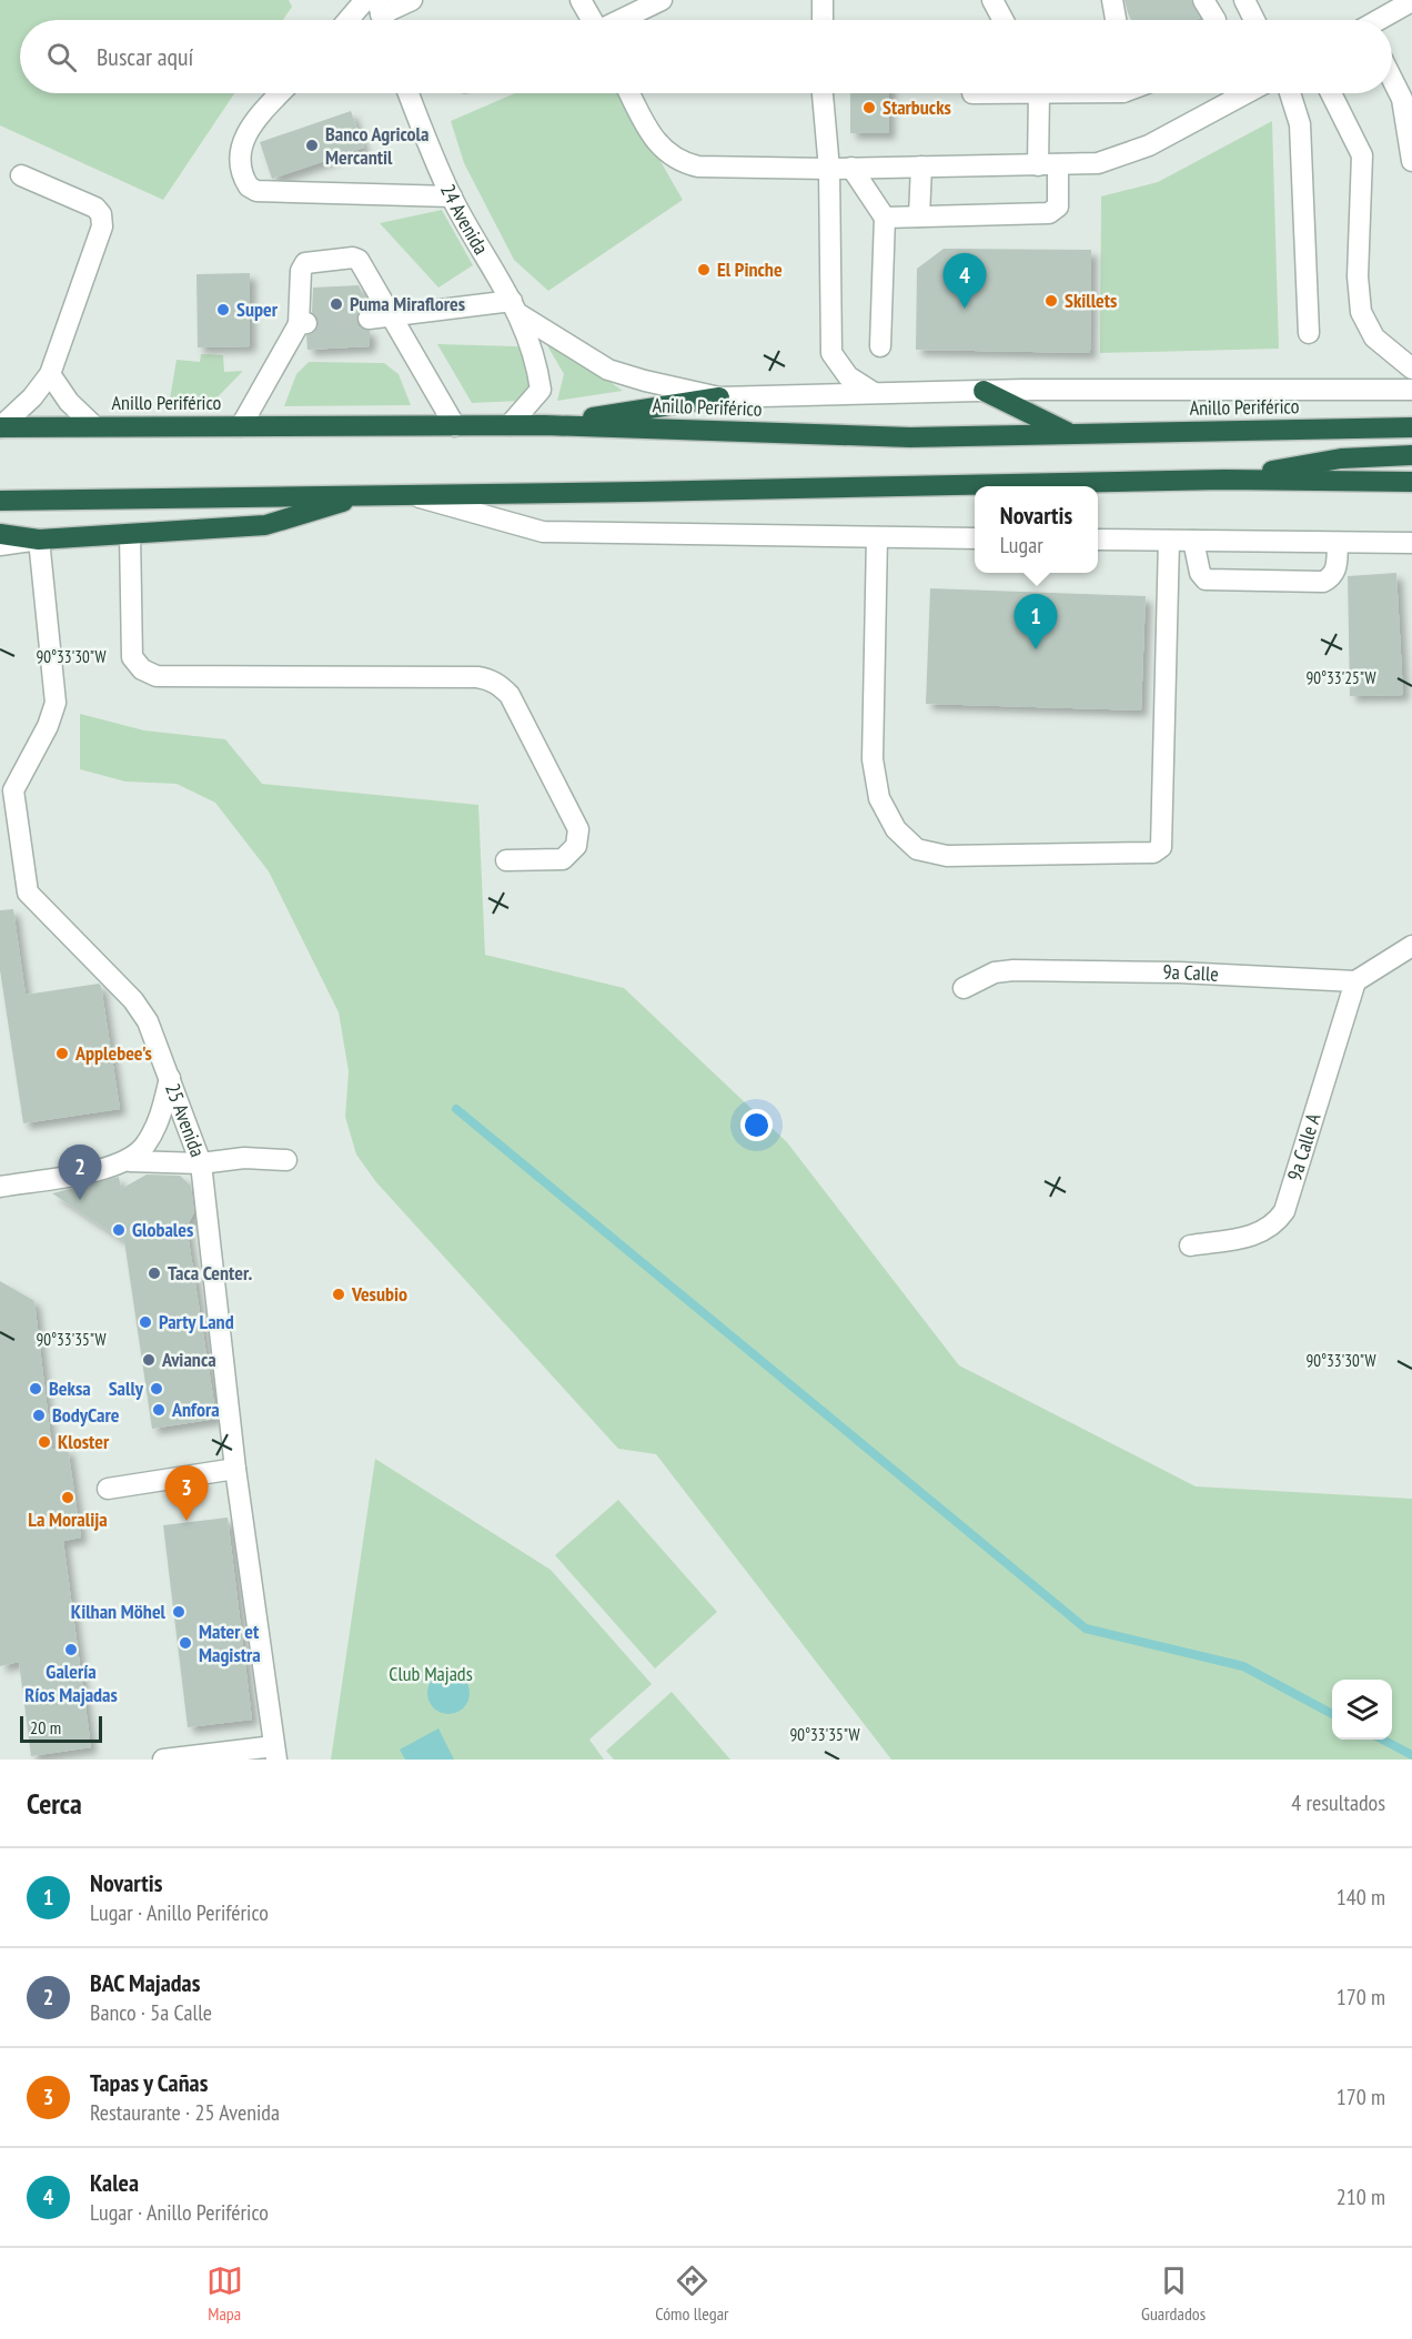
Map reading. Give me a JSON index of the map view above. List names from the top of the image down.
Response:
{
  "streets": {
    "highway": ["Anillo Periférico"],
    "street": [
      "24 Avenida",
      "9a Calle",
      "25 Avenida",
      "9a Calle A"
    ]
  },
  "crossings": [
    ["24 Avenida", "Anillo Periférico"],
    ["9a Calle", "9a Calle A"]
  ],
  "parks": ["Club Majads"],
  "places": [
    "Starbucks",
    "Banco Agricola Mercantil",
    "El Pinche",
    "Skillets",
    "Puma Miraflores",
    "Super",
    "Applebee's",
    "Globales",
    "Taca Center.",
    "Vesubio",
    "Party Land",
    "Avianca",
    "Beksa",
    "Sally",
    "Anfora",
    "BodyCare",
    "Kloster",
    "La Moralija",
    "Kilhan Möhel",
    "Mater et Magistra",
    "Galería Ríos Majadas"
  ],
  "scale_bar": "20 m",
  "page": {
    "search": "Buscar aquí",
    "pins": [
      "4",
      "1",
      "2",
      "3"
    ],
    "popup": ["Novartis", "Lugar"],
    "scale": "20 m",
    "heading": ["Cerca", "4 resultados"],
    "list": [
      {
        "mark": "1",
        "name": "Novartis",
        "note": "Lugar · Anillo Periférico",
        "value": "140 m"
      },
      {
        "mark": "2",
        "name": "BAC Majadas",
        "note": "Banco · 5a Calle",
        "value": "170 m"
      },
      {
        "mark": "3",
        "name": "Tapas y Cañas",
        "note": "Restaurante · 25 Avenida",
        "value": "170 m"
      },
      {
        "mark": "4",
        "name": "Kalea",
        "note": "Lugar · Anillo Periférico",
        "value": "210 m"
      }
    ],
    "nav": ["Mapa", "Cómo llegar", "Guardados"]
  },
  "coordinates": ["90°33'30\"W", "90°33'25\"W", "90°33'35\"W"]
}
